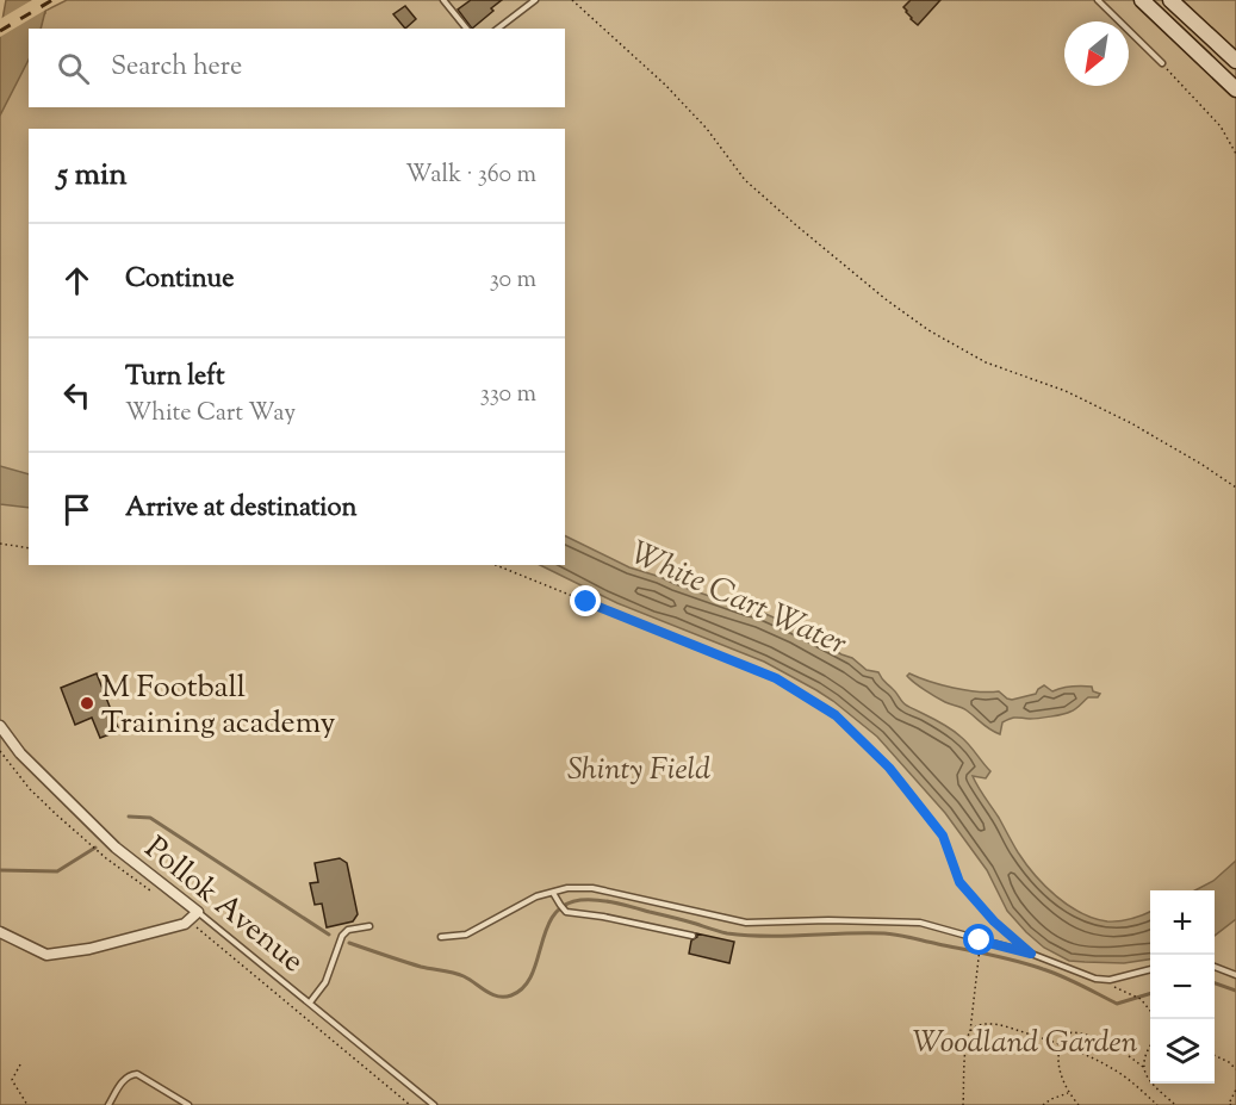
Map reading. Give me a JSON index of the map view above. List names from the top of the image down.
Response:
{
  "streets": {
    "street": ["Pollok Avenue"]
  },
  "water": ["White Cart Water"],
  "parks": ["Shinty Field", "Woodland Garden"],
  "places": ["M Football Training academy"],
  "north": "bottom left",
  "page": {
    "search": "Search here",
    "heading": ["5 min", "Walk · 360 m"],
    "list": [
      ["Continue", "30 m"],
      ["Turn left", "White Cart Way", "330 m"],
      "Arrive at destination"
    ],
    "map_buttons": ["+", "−"]
  }
}
